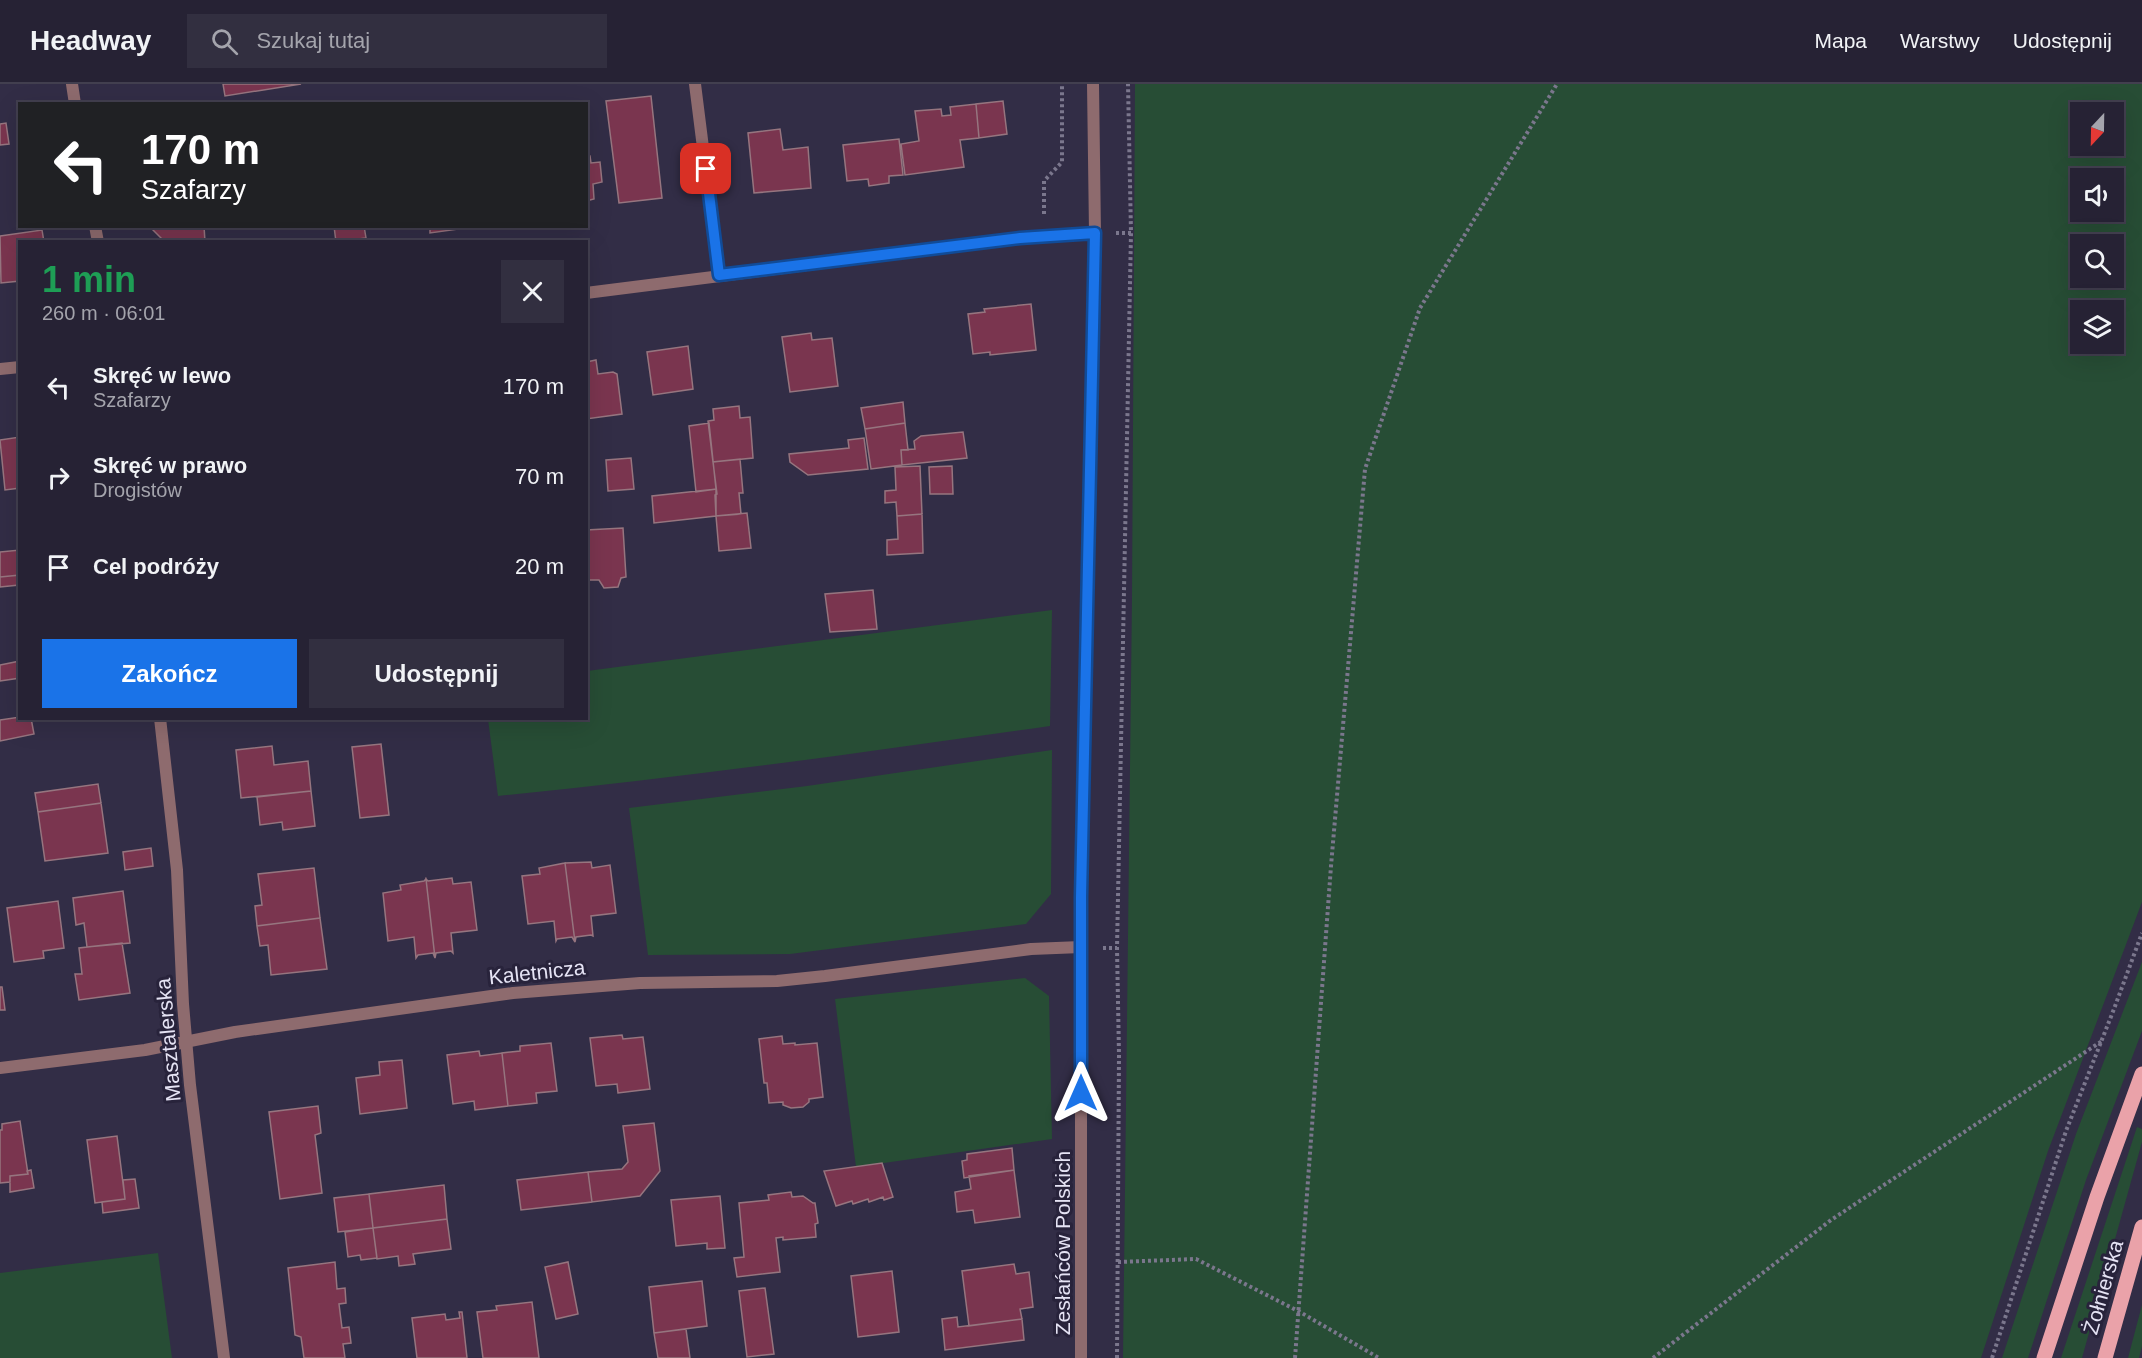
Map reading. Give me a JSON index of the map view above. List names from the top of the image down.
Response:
{
  "streets": {
    "main road": ["Żołnierska"],
    "street": ["Kaletnicza", "Masztalerska", "Zesłańców Polskich"]
  },
  "crossings": [
    ["Kaletnicza", "Masztalerska"],
    ["Kaletnicza", "Zesłańców Polskich"]
  ],
  "north": "bottom",
  "page": {
    "header": "Headway",
    "search": "Szukaj tutaj",
    "nav": ["Mapa", "Warstwy", "Udostępnij"],
    "turn": ["170 m", "Szafarzy"],
    "heading": ["1 min", "260 m · 06:01"],
    "list": [
      {
        "name": "Skręć w lewo",
        "note": "Szafarzy",
        "value": "170 m"
      },
      {
        "name": "Skręć w prawo",
        "note": "Drogistów",
        "value": "70 m"
      },
      {
        "name": "Cel podróży",
        "value": "20 m"
      }
    ],
    "buttons": ["Zakończ", "Udostępnij"]
  }
}
